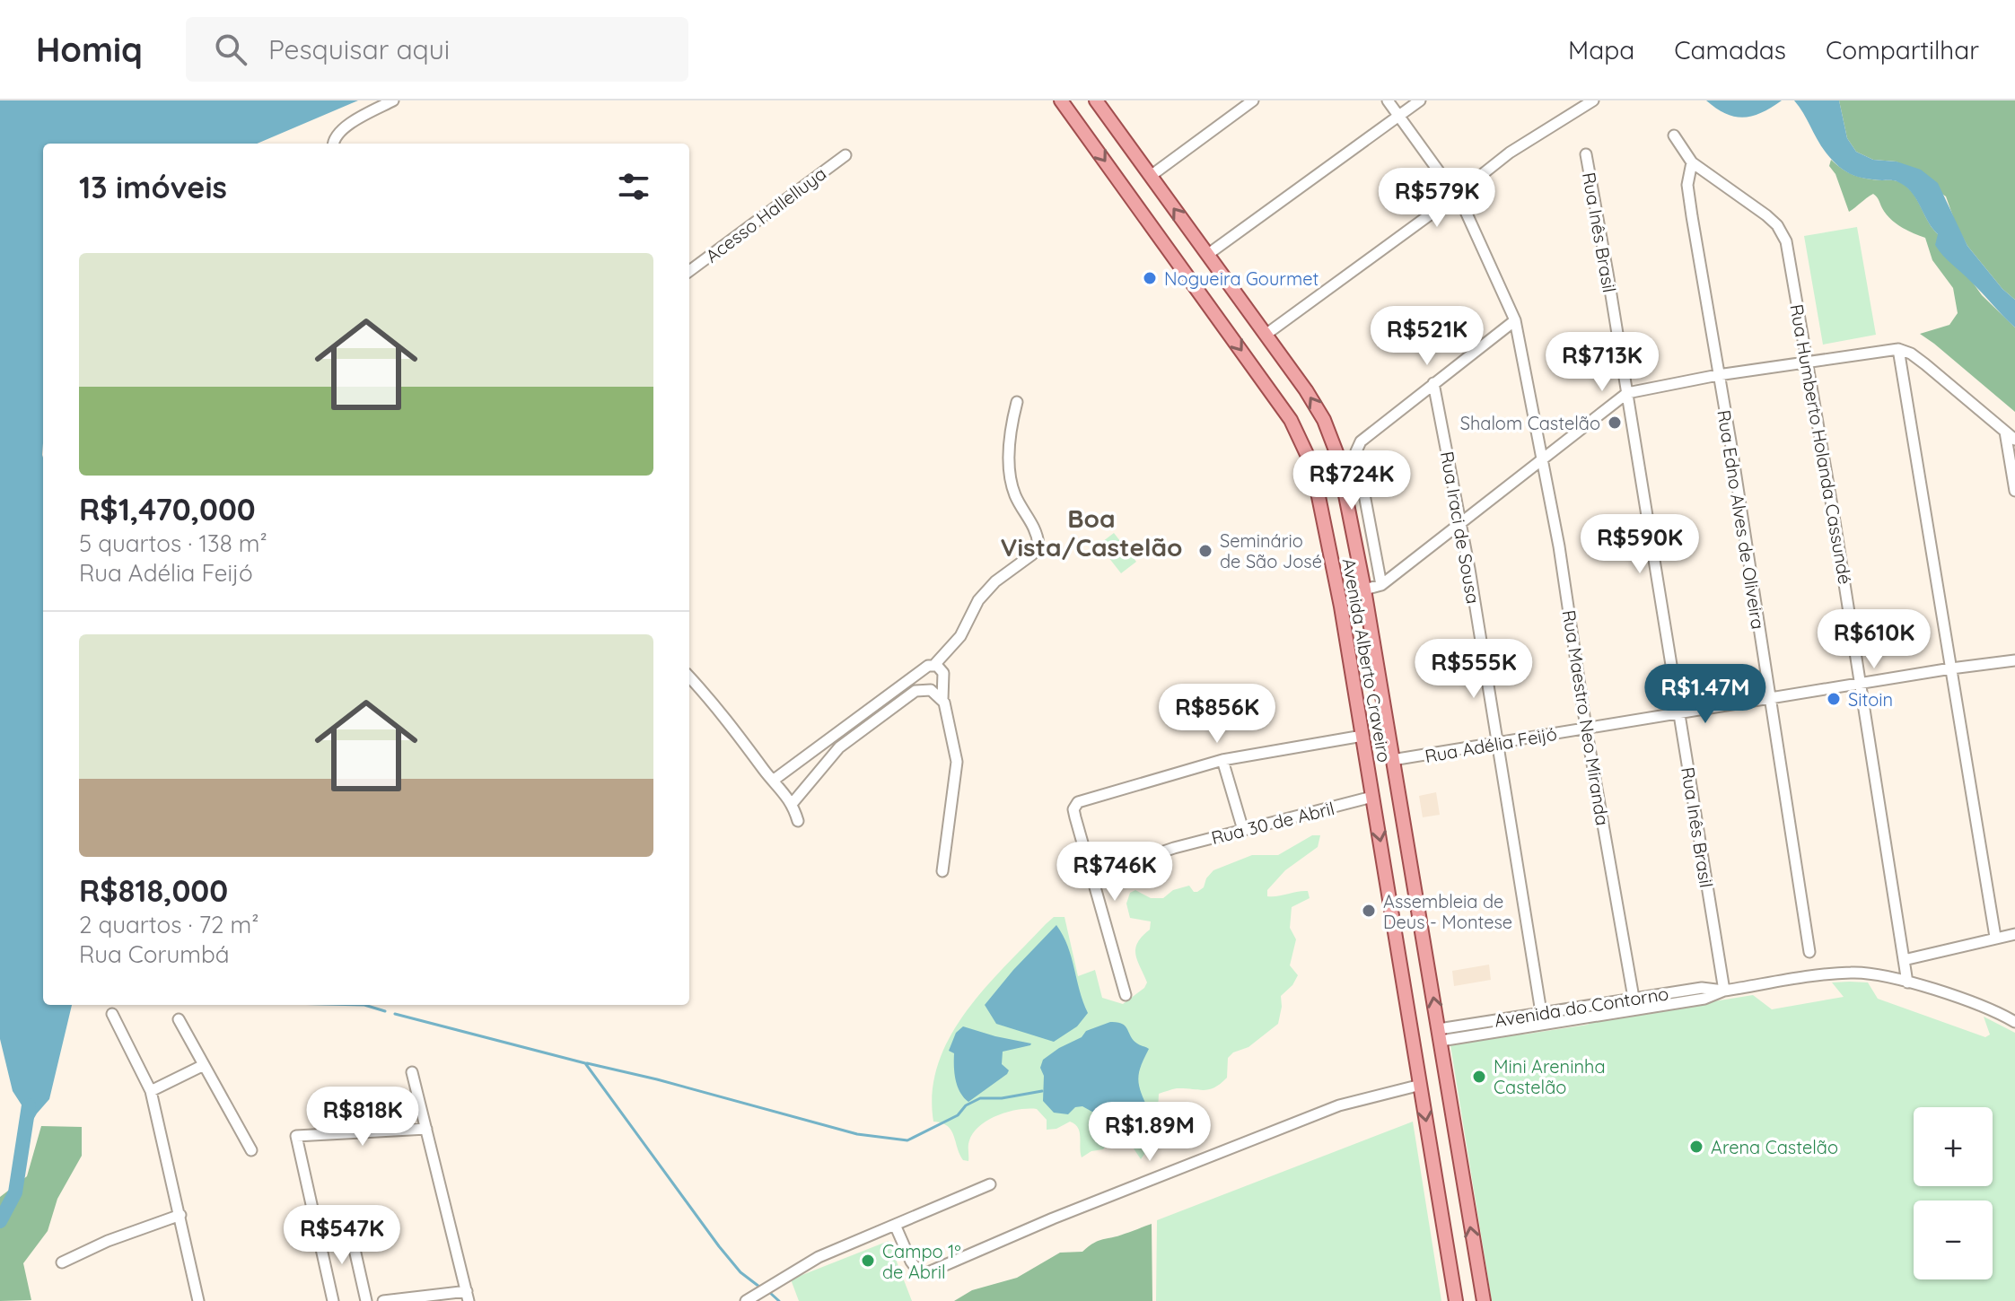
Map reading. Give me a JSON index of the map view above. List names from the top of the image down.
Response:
{
  "streets": {
    "main road": ["Avenida Alberto Craveiro"],
    "street": [
      "Acesso Hallelluya",
      "Rua Inês Brasil",
      "Rua Humberto Holanda Cassundé",
      "Rua Edno Alves de Oliveira",
      "Rua Iraci de Sousa",
      "Rua Maestro Neo Miranda",
      "Rua Adélia Feijó",
      "Rua 30 de Abril",
      "Avenida do Contorno"
    ]
  },
  "crossings": [
    ["Rua Inês Brasil", "Rua Adélia Feijó"],
    ["Rua Inês Brasil", "Avenida do Contorno"],
    ["Rua Humberto Holanda Cassundé", "Rua Edno Alves de Oliveira"],
    ["Rua Humberto Holanda Cassundé", "Rua Adélia Feijó"],
    ["Rua Humberto Holanda Cassundé", "Avenida do Contorno"],
    ["Rua Edno Alves de Oliveira", "Rua Adélia Feijó"],
    ["Rua Iraci de Sousa", "Rua Adélia Feijó"],
    ["Rua Iraci de Sousa", "Avenida do Contorno"],
    ["Avenida Alberto Craveiro", "Rua Adélia Feijó"],
    ["Avenida Alberto Craveiro", "Rua 30 de Abril"],
    ["Avenida Alberto Craveiro", "Avenida do Contorno"],
    ["Rua Maestro Neo Miranda", "Rua Adélia Feijó"],
    ["Rua Maestro Neo Miranda", "Avenida do Contorno"]
  ],
  "districts": ["Boa Vista/Castelão"],
  "places": [
    "Nogueira Gourmet",
    "Shalom Castelão",
    "Seminário de São José",
    "Sitoin",
    "Assembleia de Deus - Montese",
    "Mini Areninha Castelão",
    "Arena Castelão",
    "Campo 1º de Abril"
  ],
  "page": {
    "header": "Homiq",
    "search": "Pesquisar aqui",
    "nav": ["Mapa", "Camadas", "Compartilhar"],
    "heading": "13 imóveis",
    "price": [
      "R$579K",
      "R$521K",
      "R$713K",
      "R$724K",
      "R$590K",
      "R$610K",
      "R$555K",
      "R$1.47M",
      "R$856K",
      "R$746K",
      "R$818K",
      "R$1.89M",
      "R$547K"
    ],
    "list": [
      {
        "name": "R$1,470,000",
        "note": "5 quartos · 138 m² · Rua Adélia Feijó"
      },
      {
        "name": "R$818,000",
        "note": "2 quartos · 72 m² · Rua Corumbá"
      }
    ],
    "map_buttons": ["+", "−"]
  }
}
